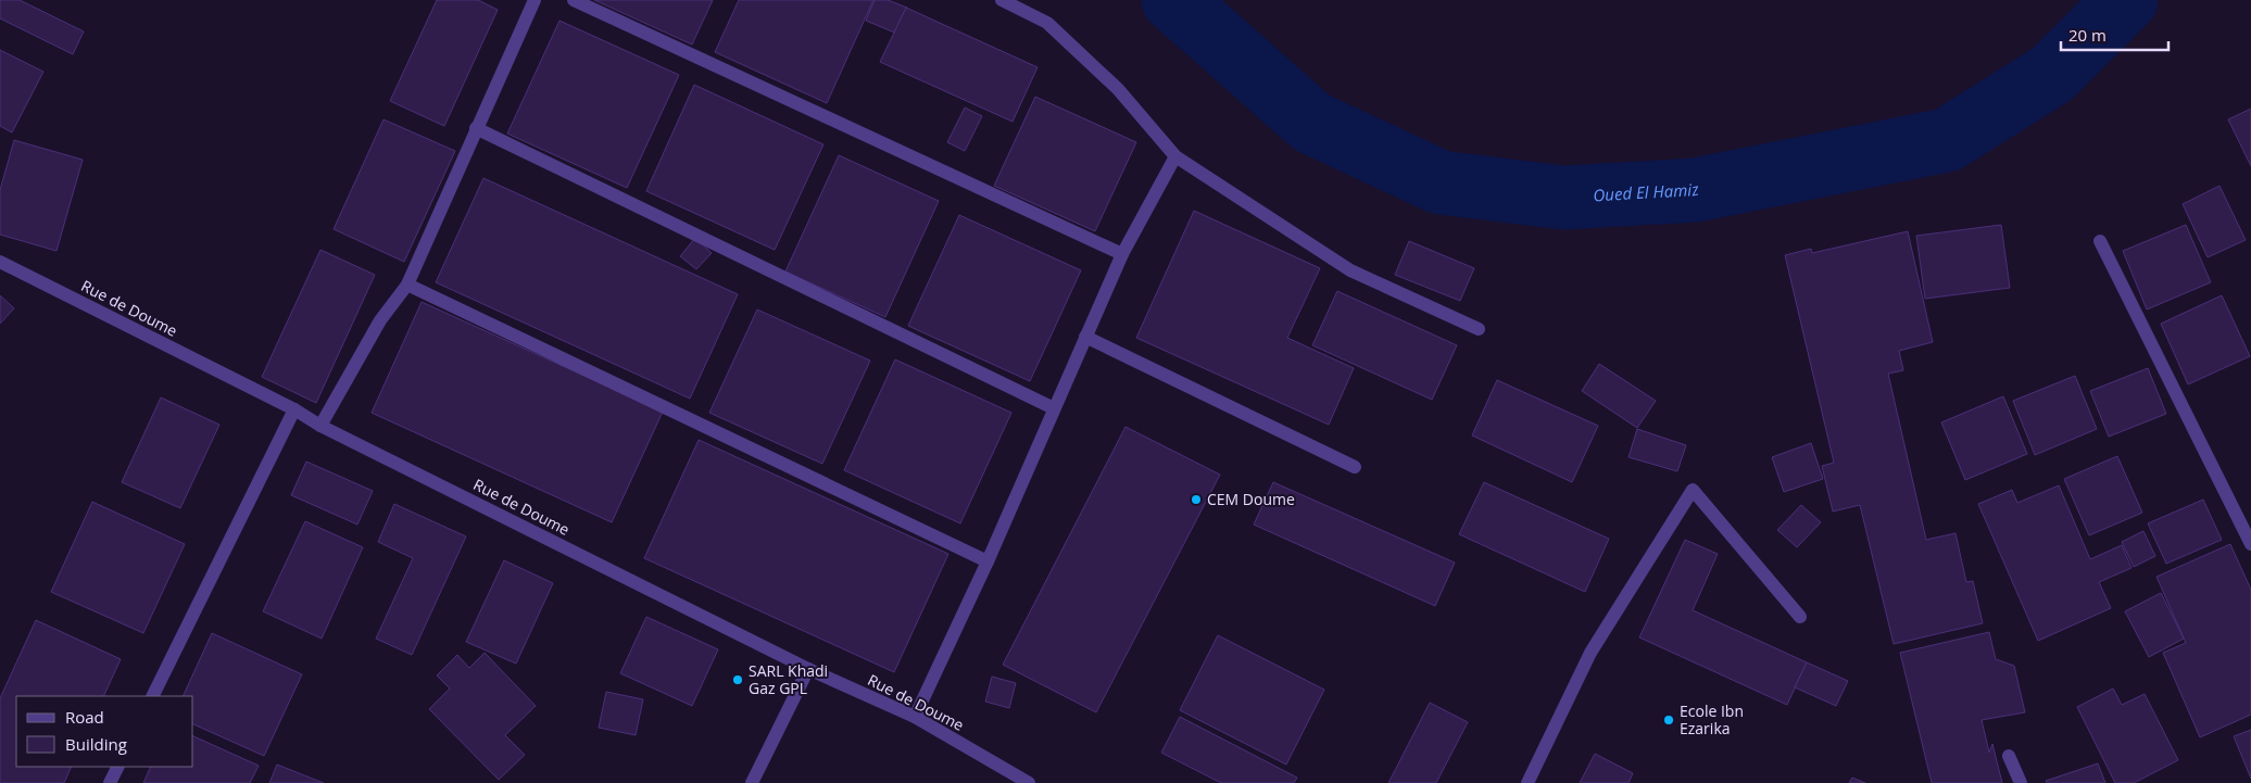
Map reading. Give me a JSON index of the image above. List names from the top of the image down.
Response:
{
  "streets": {
    "street": ["Rue de Doume"]
  },
  "water": ["Oued El Hamiz"],
  "places": ["CEM Doume", "SARL Khadi Gaz GPL", "Ecole Ibn Ezarika"],
  "legend": ["Road", "Building"],
  "scale_bar": "20 m"
}
